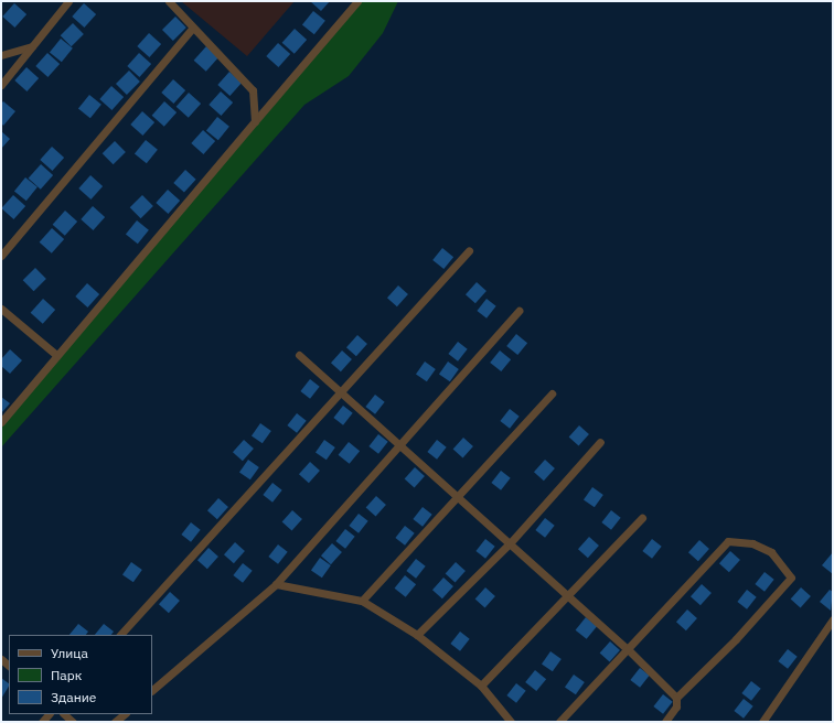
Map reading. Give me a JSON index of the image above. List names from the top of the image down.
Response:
{
  "legend": ["Улица", "Парк", "Здание"]
}
